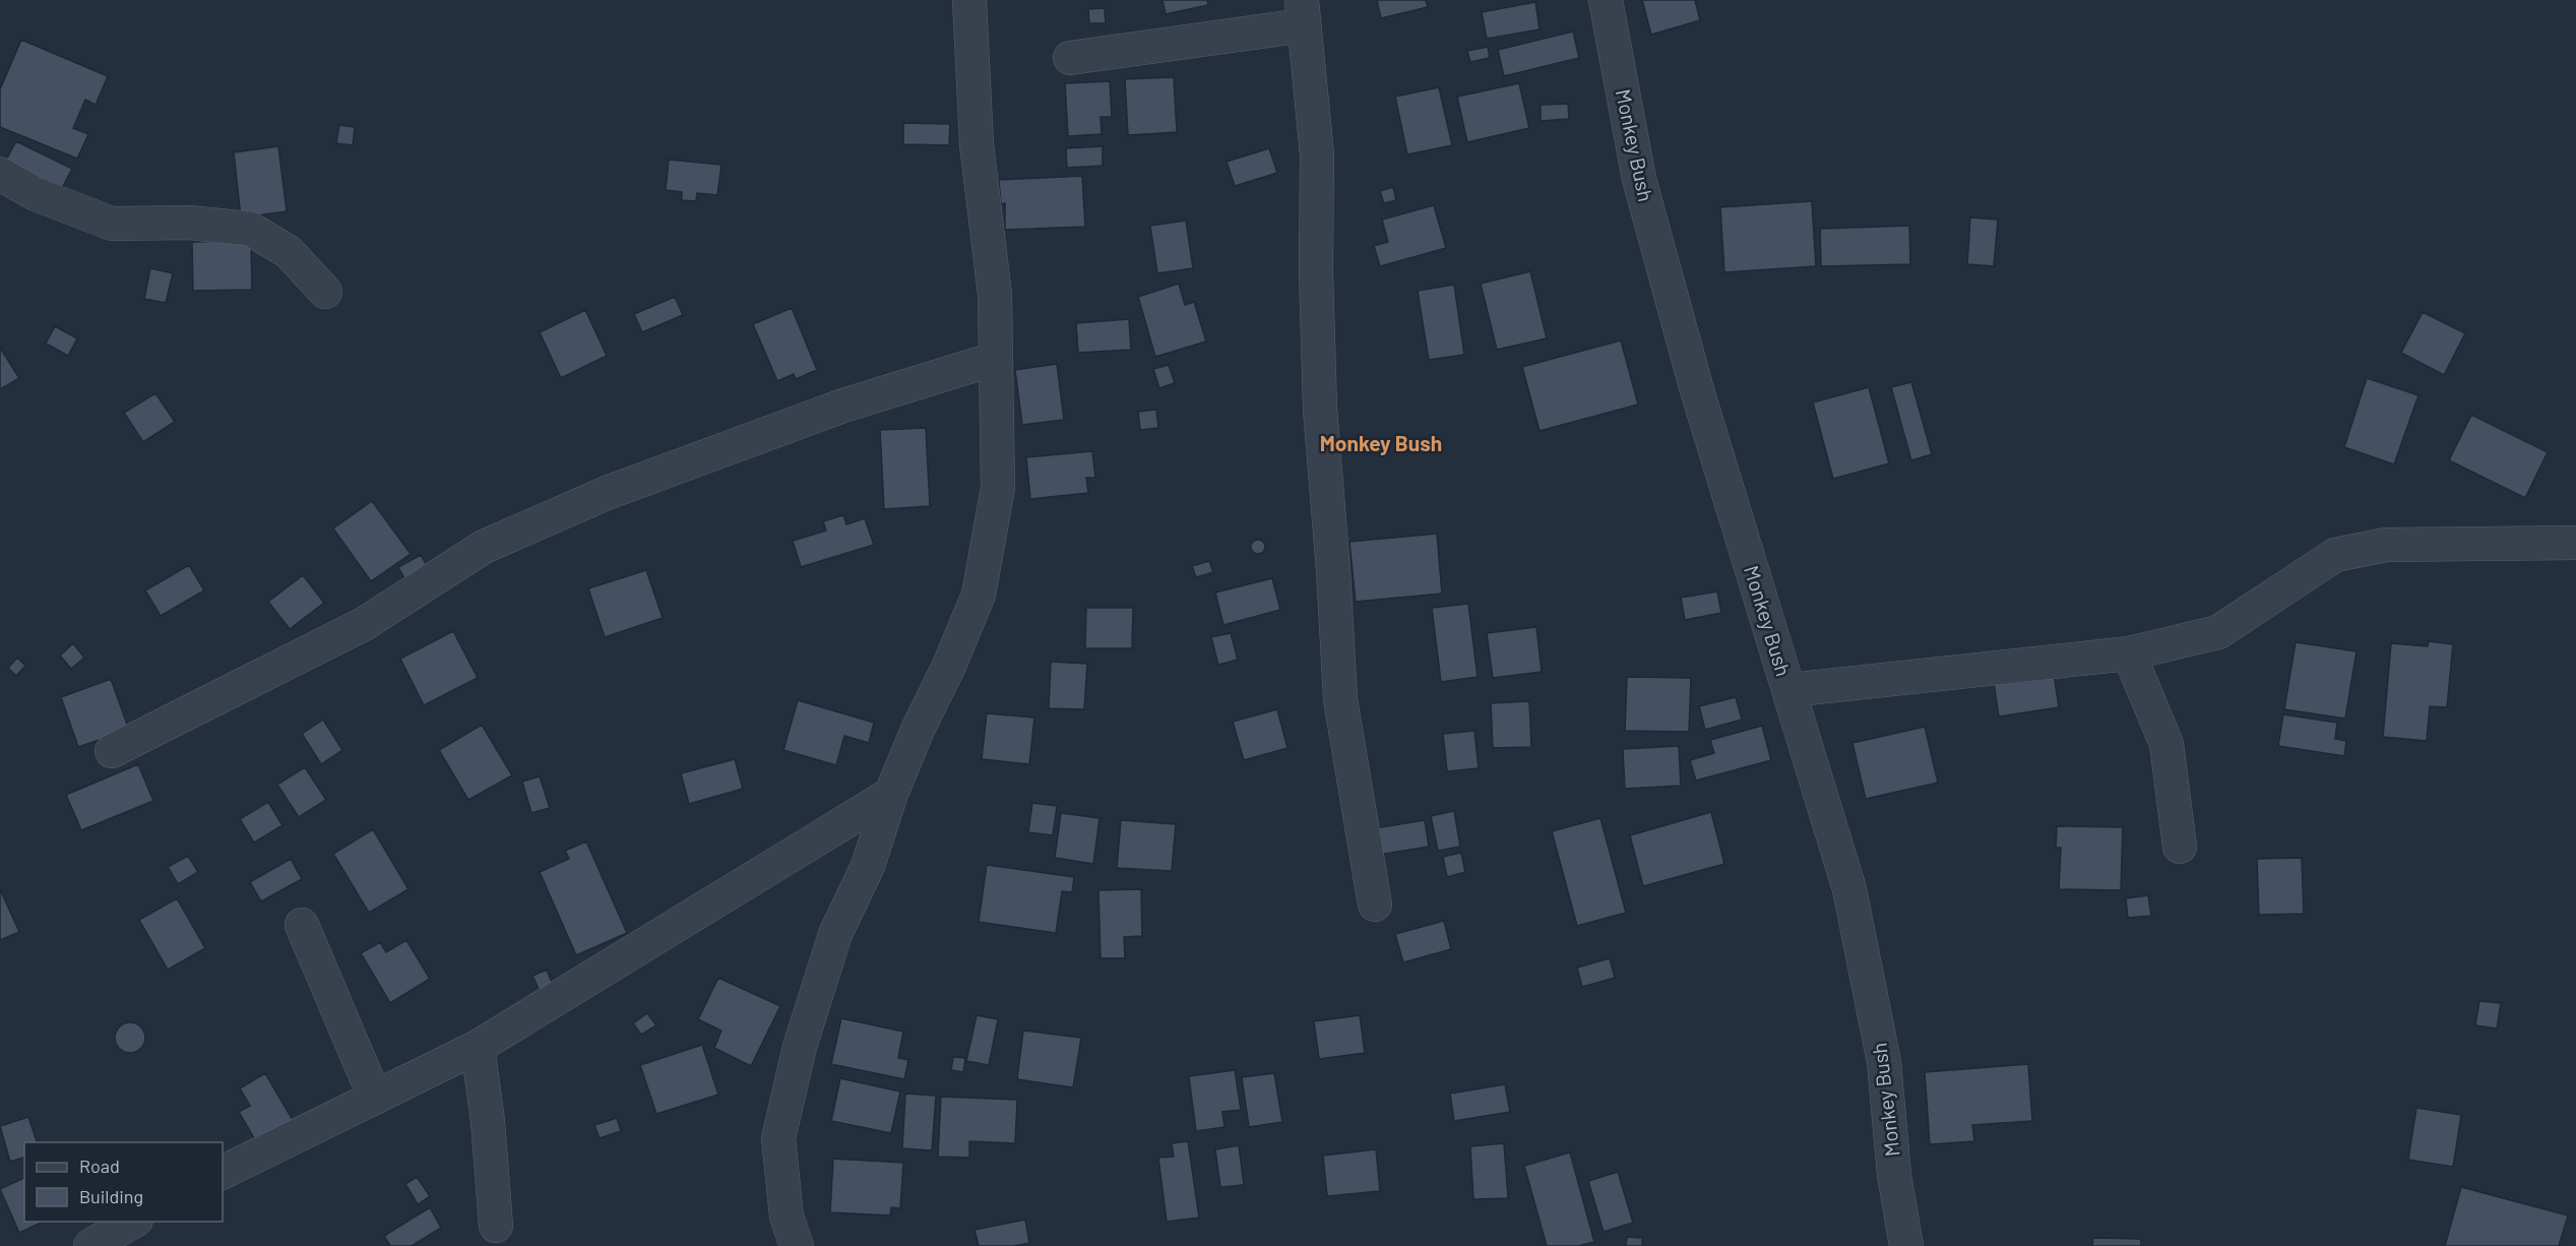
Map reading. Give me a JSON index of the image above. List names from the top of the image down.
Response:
{
  "streets": {
    "street": ["Monkey Bush"]
  },
  "districts": ["Monkey Bush"],
  "legend": ["Road", "Building"]
}
